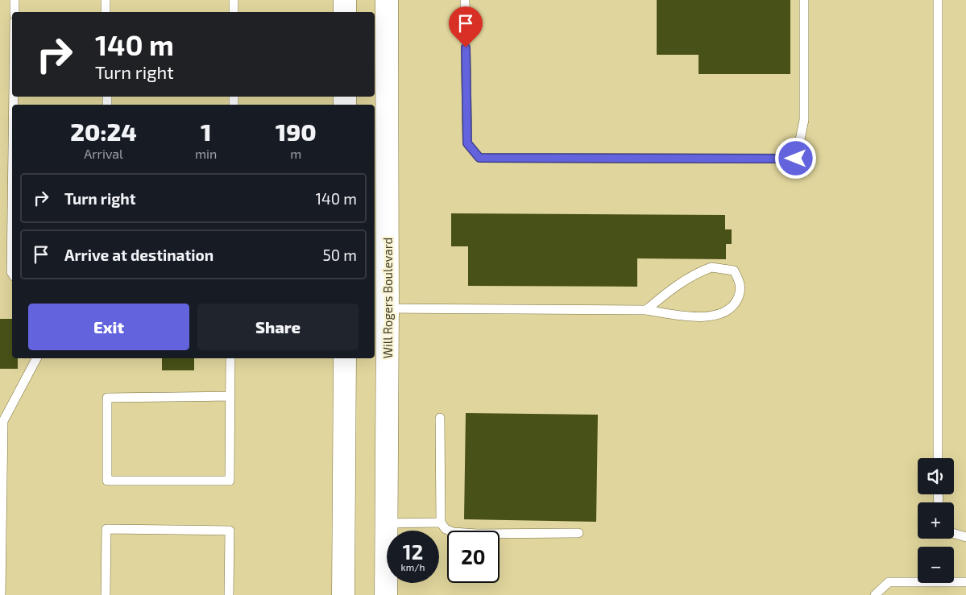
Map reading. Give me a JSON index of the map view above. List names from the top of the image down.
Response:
{
  "streets": {
    "main road": ["Will Rogers Boulevard"]
  },
  "page": {
    "turn": ["140 m", "Turn right"],
    "eta": [
      "20:24",
      "Arrival",
      "1",
      "min",
      "190",
      "m"
    ],
    "list": [
      {
        "name": "Turn right",
        "value": "140 m"
      },
      {
        "name": "Arrive at destination",
        "value": "50 m"
      }
    ],
    "buttons": ["Exit", "Share"],
    "map_buttons": ["+", "−"],
    "speed": "12 km/h",
    "limit": "20"
  }
}
